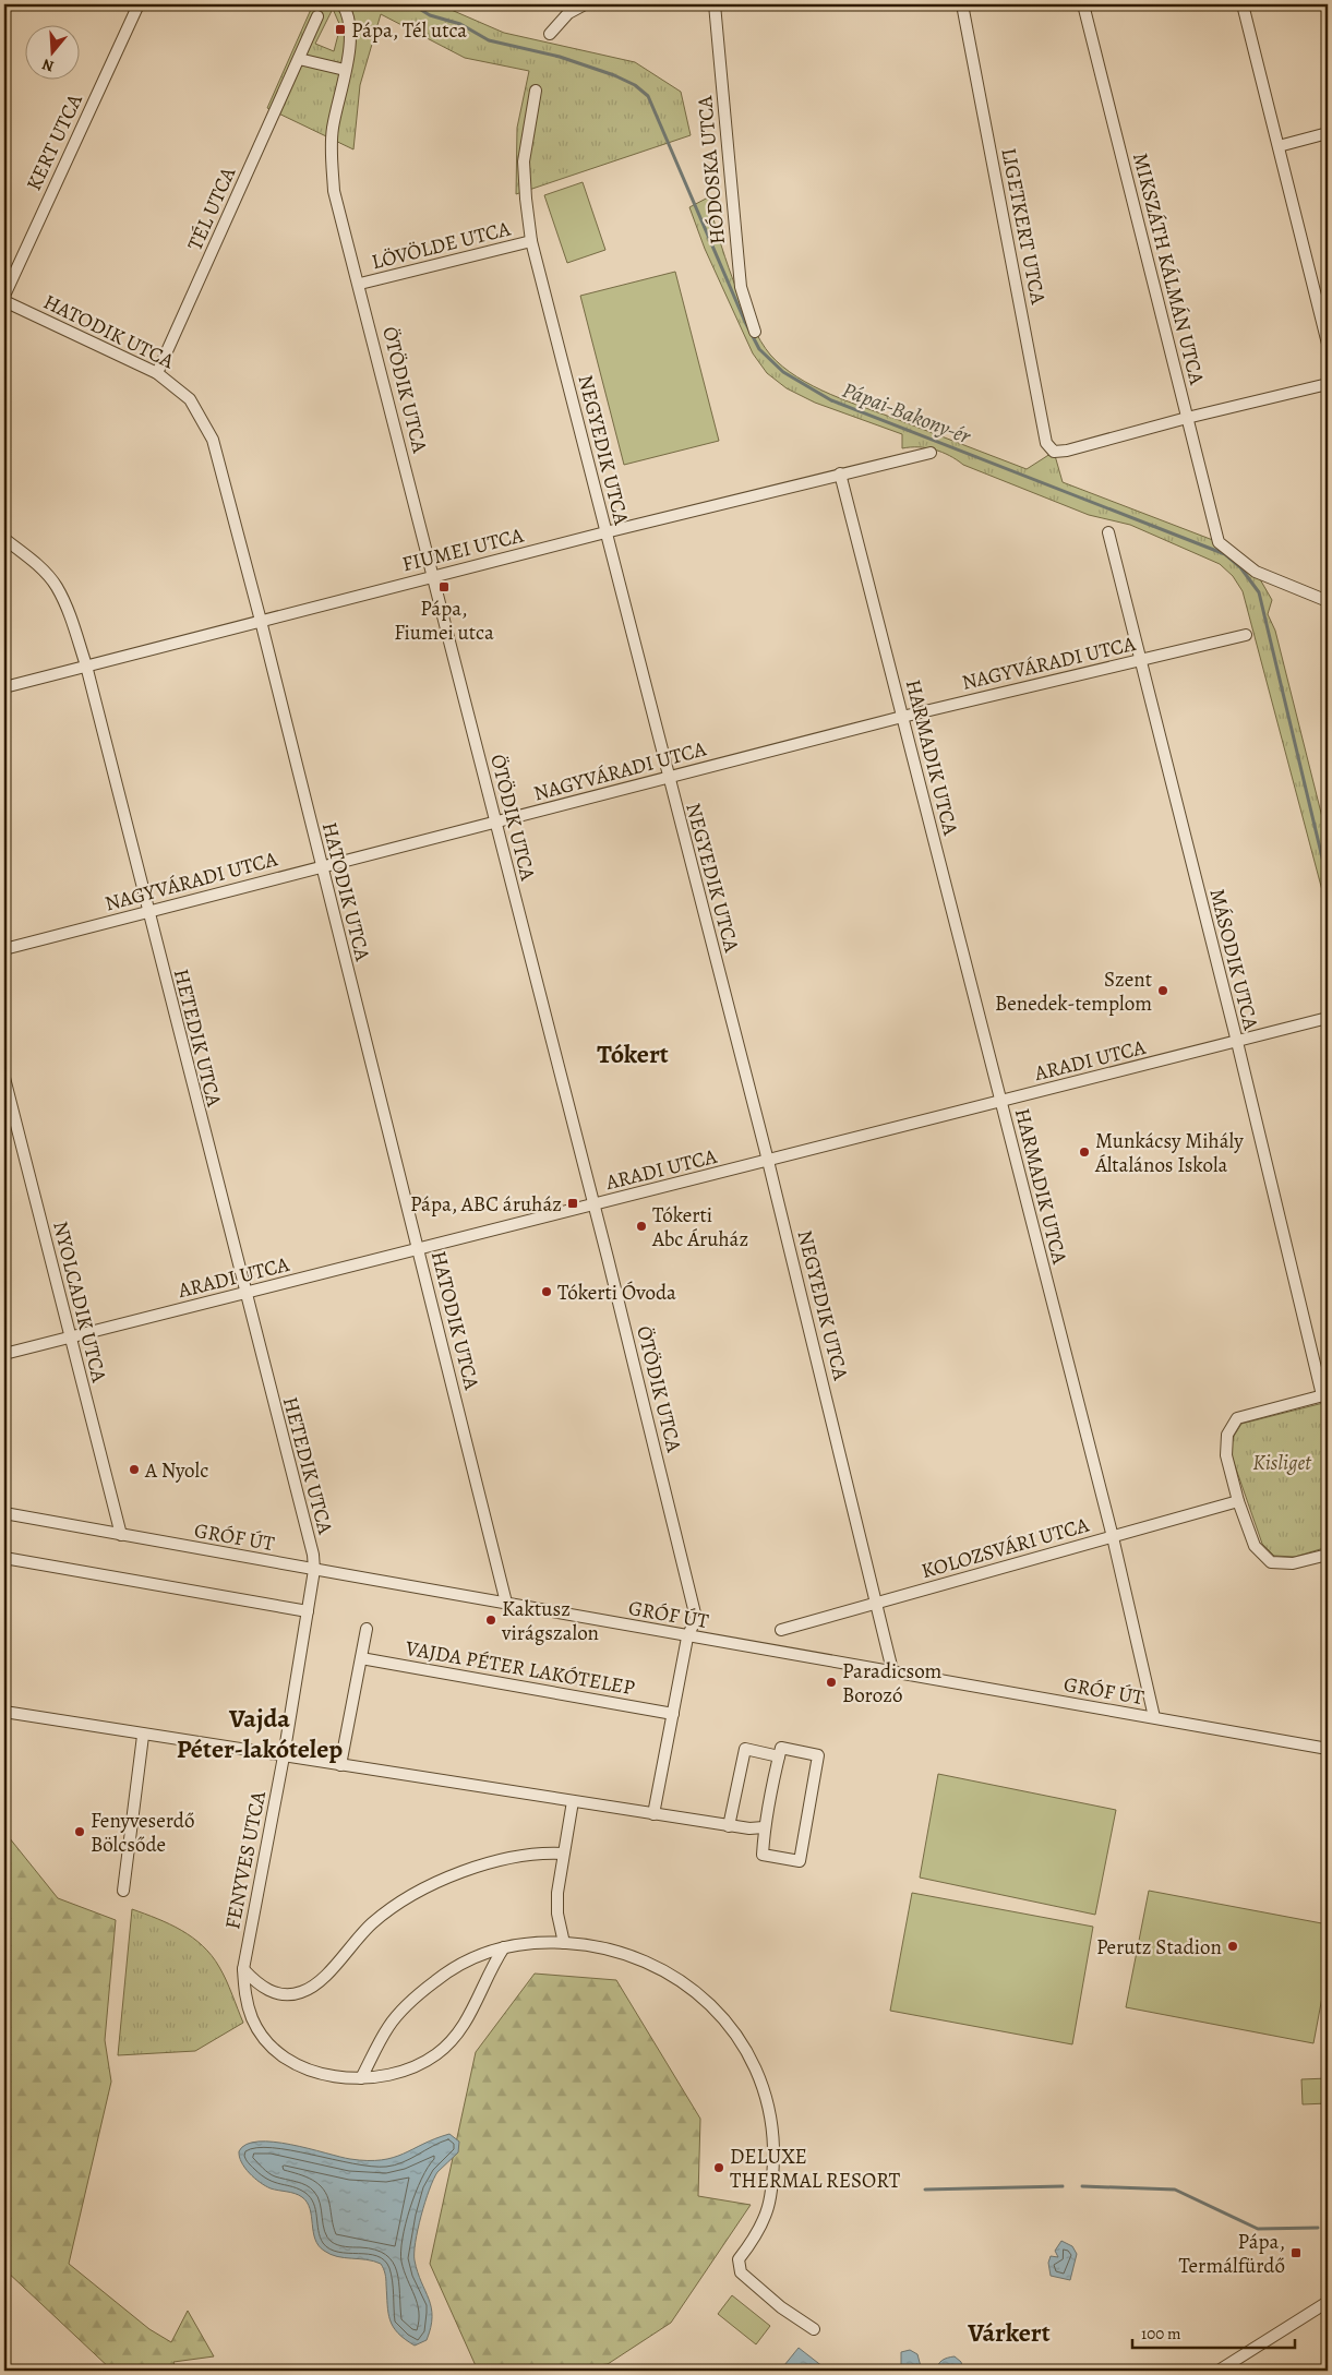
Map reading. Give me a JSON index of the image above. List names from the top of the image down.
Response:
{
  "streets": {
    "street": [
      "KERT UTCA",
      "HÓDOSKA UTCA",
      "TÉL UTCA",
      "LIGETKERT UTCA",
      "LÖVÖLDE UTCA",
      "MIKSZÁTH KÁLMÁN UTCA",
      "HATODIK UTCA",
      "ÖTÖDIK UTCA",
      "NEGYEDIK UTCA",
      "FIUMEI UTCA",
      "NAGYVÁRADI UTCA",
      "HARMADIK UTCA",
      "MÁSODIK UTCA",
      "HETEDIK UTCA",
      "ARADI UTCA",
      "NYOLCADIK UTCA",
      "GRÓF ÚT",
      "KOLOZSVÁRI UTCA",
      "VAJDA PÉTER LAKÓTELEP",
      "FENYVES UTCA"
    ]
  },
  "crossings": [
    ["TÉL UTCA", "HATODIK UTCA"],
    ["LIGETKERT UTCA", "MIKSZÁTH KÁLMÁN UTCA"],
    ["LÖVÖLDE UTCA", "ÖTÖDIK UTCA"],
    ["LÖVÖLDE UTCA", "NEGYEDIK UTCA"],
    ["HATODIK UTCA", "FIUMEI UTCA"],
    ["HATODIK UTCA", "NAGYVÁRADI UTCA"],
    ["HATODIK UTCA", "ARADI UTCA"],
    ["HATODIK UTCA", "GRÓF ÚT"],
    ["ÖTÖDIK UTCA", "FIUMEI UTCA"],
    ["ÖTÖDIK UTCA", "NAGYVÁRADI UTCA"],
    ["ÖTÖDIK UTCA", "ARADI UTCA"],
    ["ÖTÖDIK UTCA", "GRÓF ÚT"],
    ["NEGYEDIK UTCA", "FIUMEI UTCA"],
    ["NEGYEDIK UTCA", "NAGYVÁRADI UTCA"],
    ["NEGYEDIK UTCA", "ARADI UTCA"],
    ["NEGYEDIK UTCA", "GRÓF ÚT"],
    ["NEGYEDIK UTCA", "KOLOZSVÁRI UTCA"],
    ["FIUMEI UTCA", "HARMADIK UTCA"],
    ["FIUMEI UTCA", "HETEDIK UTCA"],
    ["NAGYVÁRADI UTCA", "HARMADIK UTCA"],
    ["NAGYVÁRADI UTCA", "MÁSODIK UTCA"],
    ["NAGYVÁRADI UTCA", "HETEDIK UTCA"],
    ["HARMADIK UTCA", "ARADI UTCA"],
    ["HARMADIK UTCA", "GRÓF ÚT"],
    ["HARMADIK UTCA", "KOLOZSVÁRI UTCA"],
    ["MÁSODIK UTCA", "ARADI UTCA"],
    ["HETEDIK UTCA", "ARADI UTCA"],
    ["HETEDIK UTCA", "GRÓF ÚT"],
    ["ARADI UTCA", "NYOLCADIK UTCA"],
    ["NYOLCADIK UTCA", "GRÓF ÚT"]
  ],
  "districts": ["Tókert", "Vajda Péter-lakótelep", "Várkert"],
  "water": ["Pápai-Bakony-ér"],
  "parks": ["Kisliget"],
  "places": {
    "transit": [
      "Pápa, Tél utca",
      "Pápa, Fiumei utca",
      "Pápa, ABC áruház",
      "Pápa, Termálfürdő"
    ],
    "other": [
      "Szent Benedek-templom",
      "Munkácsy Mihály Általános Iskola",
      "Tókerti Abc Áruház",
      "Tókerti Óvoda",
      "A Nyolc",
      "Kaktusz virágszalon",
      "Paradicsom Borozó",
      "Fenyveserdő Bölcsőde",
      "Perutz Stadion",
      "DELUXE THERMAL RESORT"
    ]
  },
  "scale_bar": "100 m",
  "north": "bottom"
}
